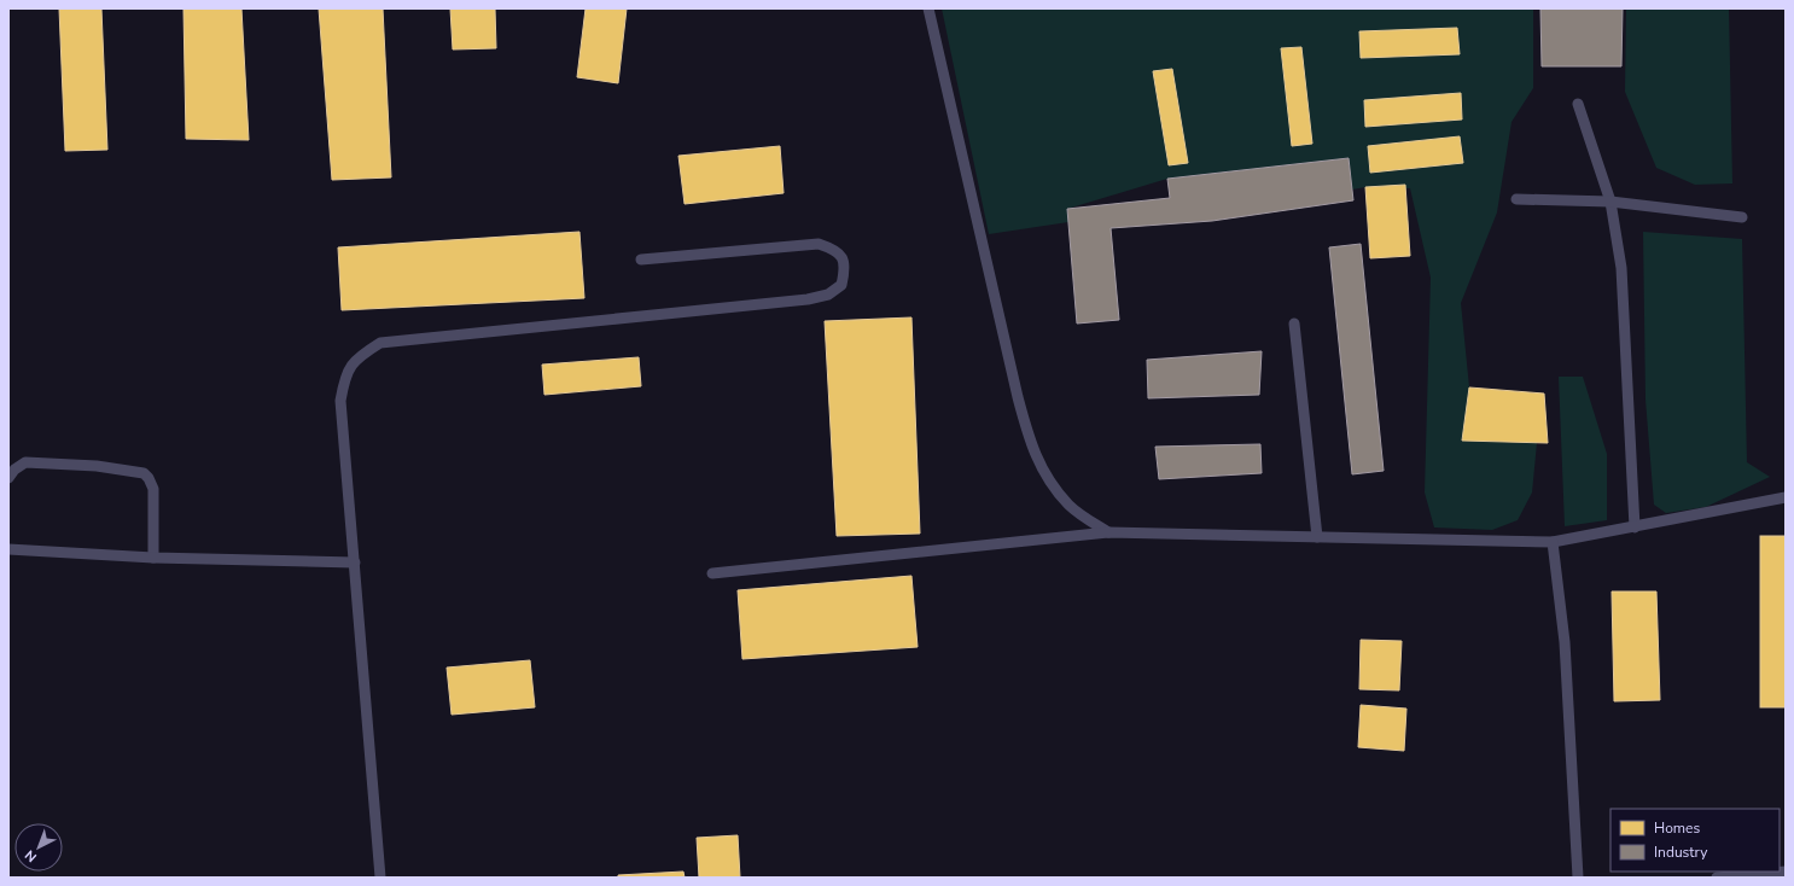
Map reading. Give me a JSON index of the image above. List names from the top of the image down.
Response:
{
  "legend": ["Homes", "Industry"],
  "north": "bottom left"
}
